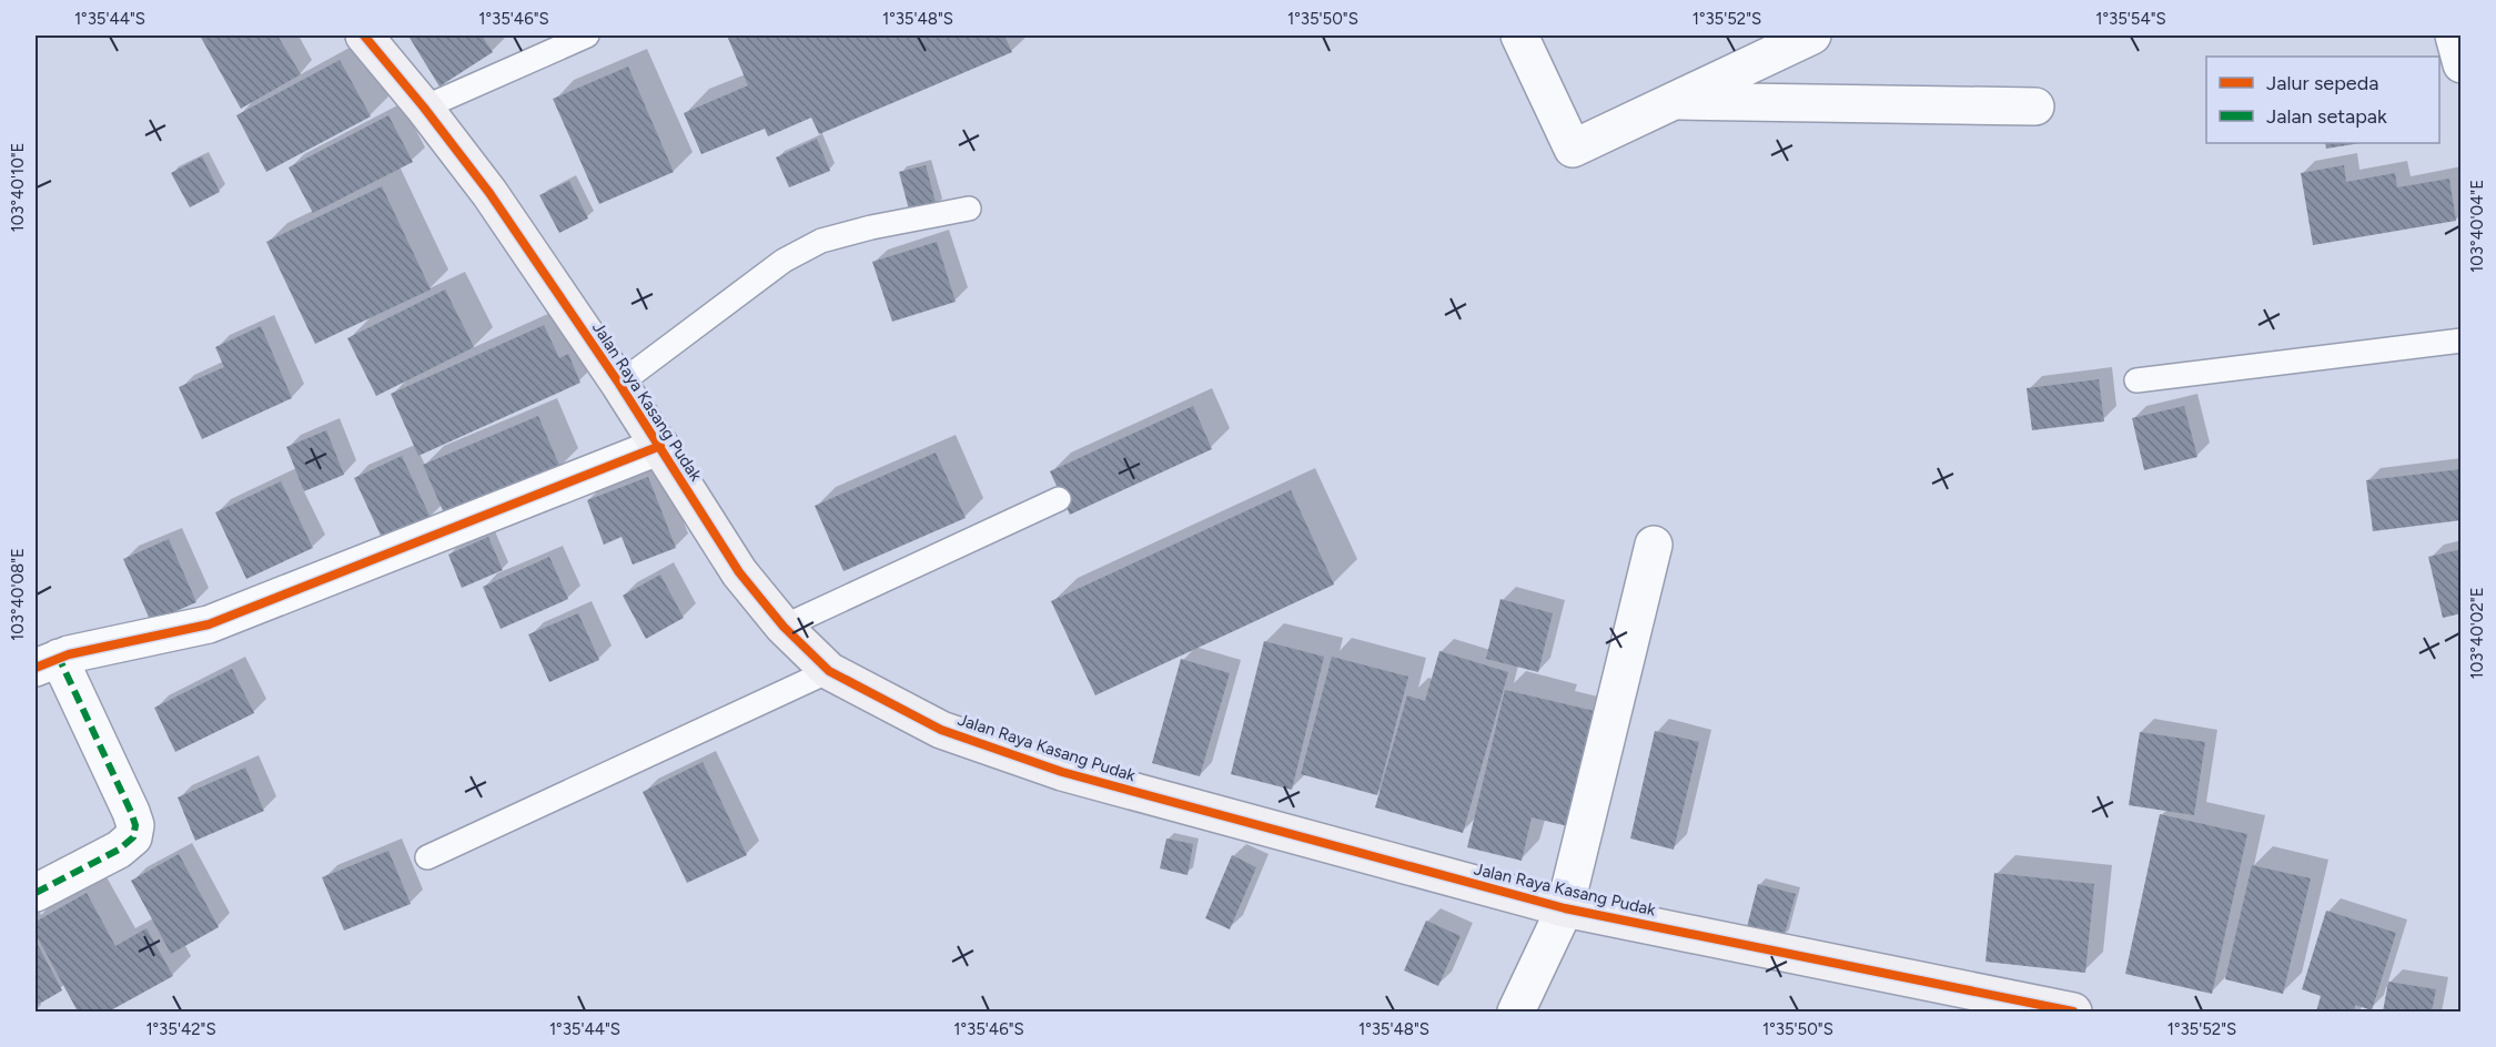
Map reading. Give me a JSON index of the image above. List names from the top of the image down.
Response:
{
  "streets": {
    "street": ["Jalan Raya Kasang Pudak"]
  },
  "legend": ["Jalur sepeda", "Jalan setapak"],
  "coordinates": [
    "1°35'44\"S",
    "1°35'46\"S",
    "1°35'48\"S",
    "1°35'50\"S",
    "1°35'52\"S",
    "1°35'54\"S",
    "103°40'10\"E",
    "103°40'04\"E",
    "103°40'08\"E",
    "103°40'02\"E",
    "1°35'42\"S"
  ]
}
